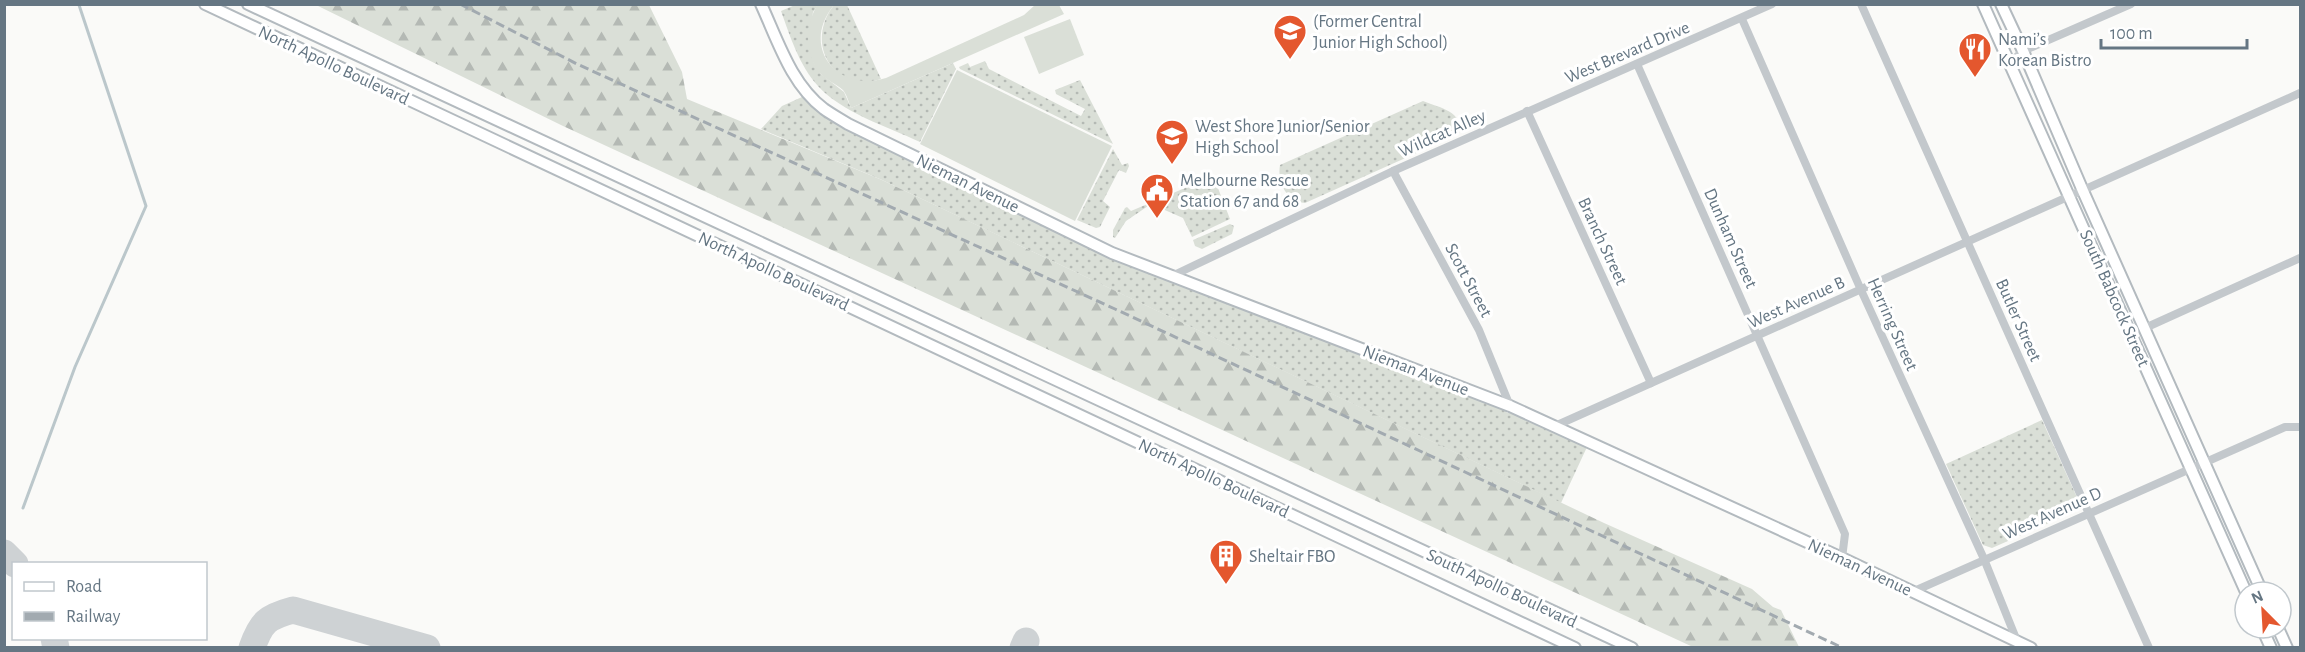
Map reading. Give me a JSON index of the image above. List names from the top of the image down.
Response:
{
  "streets": {
    "street": [
      "West Brevard Drive",
      "North Apollo Boulevard",
      "Wildcat Alley",
      "Nieman Avenue",
      "Dunham Street",
      "Branch Street",
      "Scott Street",
      "South Babcock Street",
      "West Avenue B",
      "Butler Street",
      "Herring Street",
      "West Avenue D",
      "South Apollo Boulevard"
    ]
  },
  "crossings": [
    ["West Brevard Drive", "Wildcat Alley"],
    ["West Brevard Drive", "Dunham Street"],
    ["West Brevard Drive", "Branch Street"],
    ["West Brevard Drive", "Herring Street"],
    ["North Apollo Boulevard", "South Apollo Boulevard"],
    ["Wildcat Alley", "Nieman Avenue"],
    ["Wildcat Alley", "Branch Street"],
    ["Wildcat Alley", "Scott Street"],
    ["Nieman Avenue", "Dunham Street"],
    ["Nieman Avenue", "Scott Street"],
    ["Nieman Avenue", "West Avenue B"],
    ["Nieman Avenue", "Herring Street"],
    ["Nieman Avenue", "West Avenue D"],
    ["Dunham Street", "West Avenue B"],
    ["Branch Street", "West Avenue B"],
    ["South Babcock Street", "West Avenue B"],
    ["South Babcock Street", "West Avenue D"],
    ["West Avenue B", "Butler Street"],
    ["West Avenue B", "Herring Street"],
    ["Butler Street", "West Avenue D"],
    ["Herring Street", "West Avenue D"]
  ],
  "places": {
    "school or university": ["(Former Central Junior High School)", "West Shore Junior/Senior High School"],
    "restaurant": ["Nami’s Korean Bistro"],
    "public building": ["Melbourne Rescue Station 67 and 68"],
    "building": ["Sheltair FBO"]
  },
  "legend": ["Road", "Railway"],
  "scale_bar": "100 m",
  "north": "top left"
}
